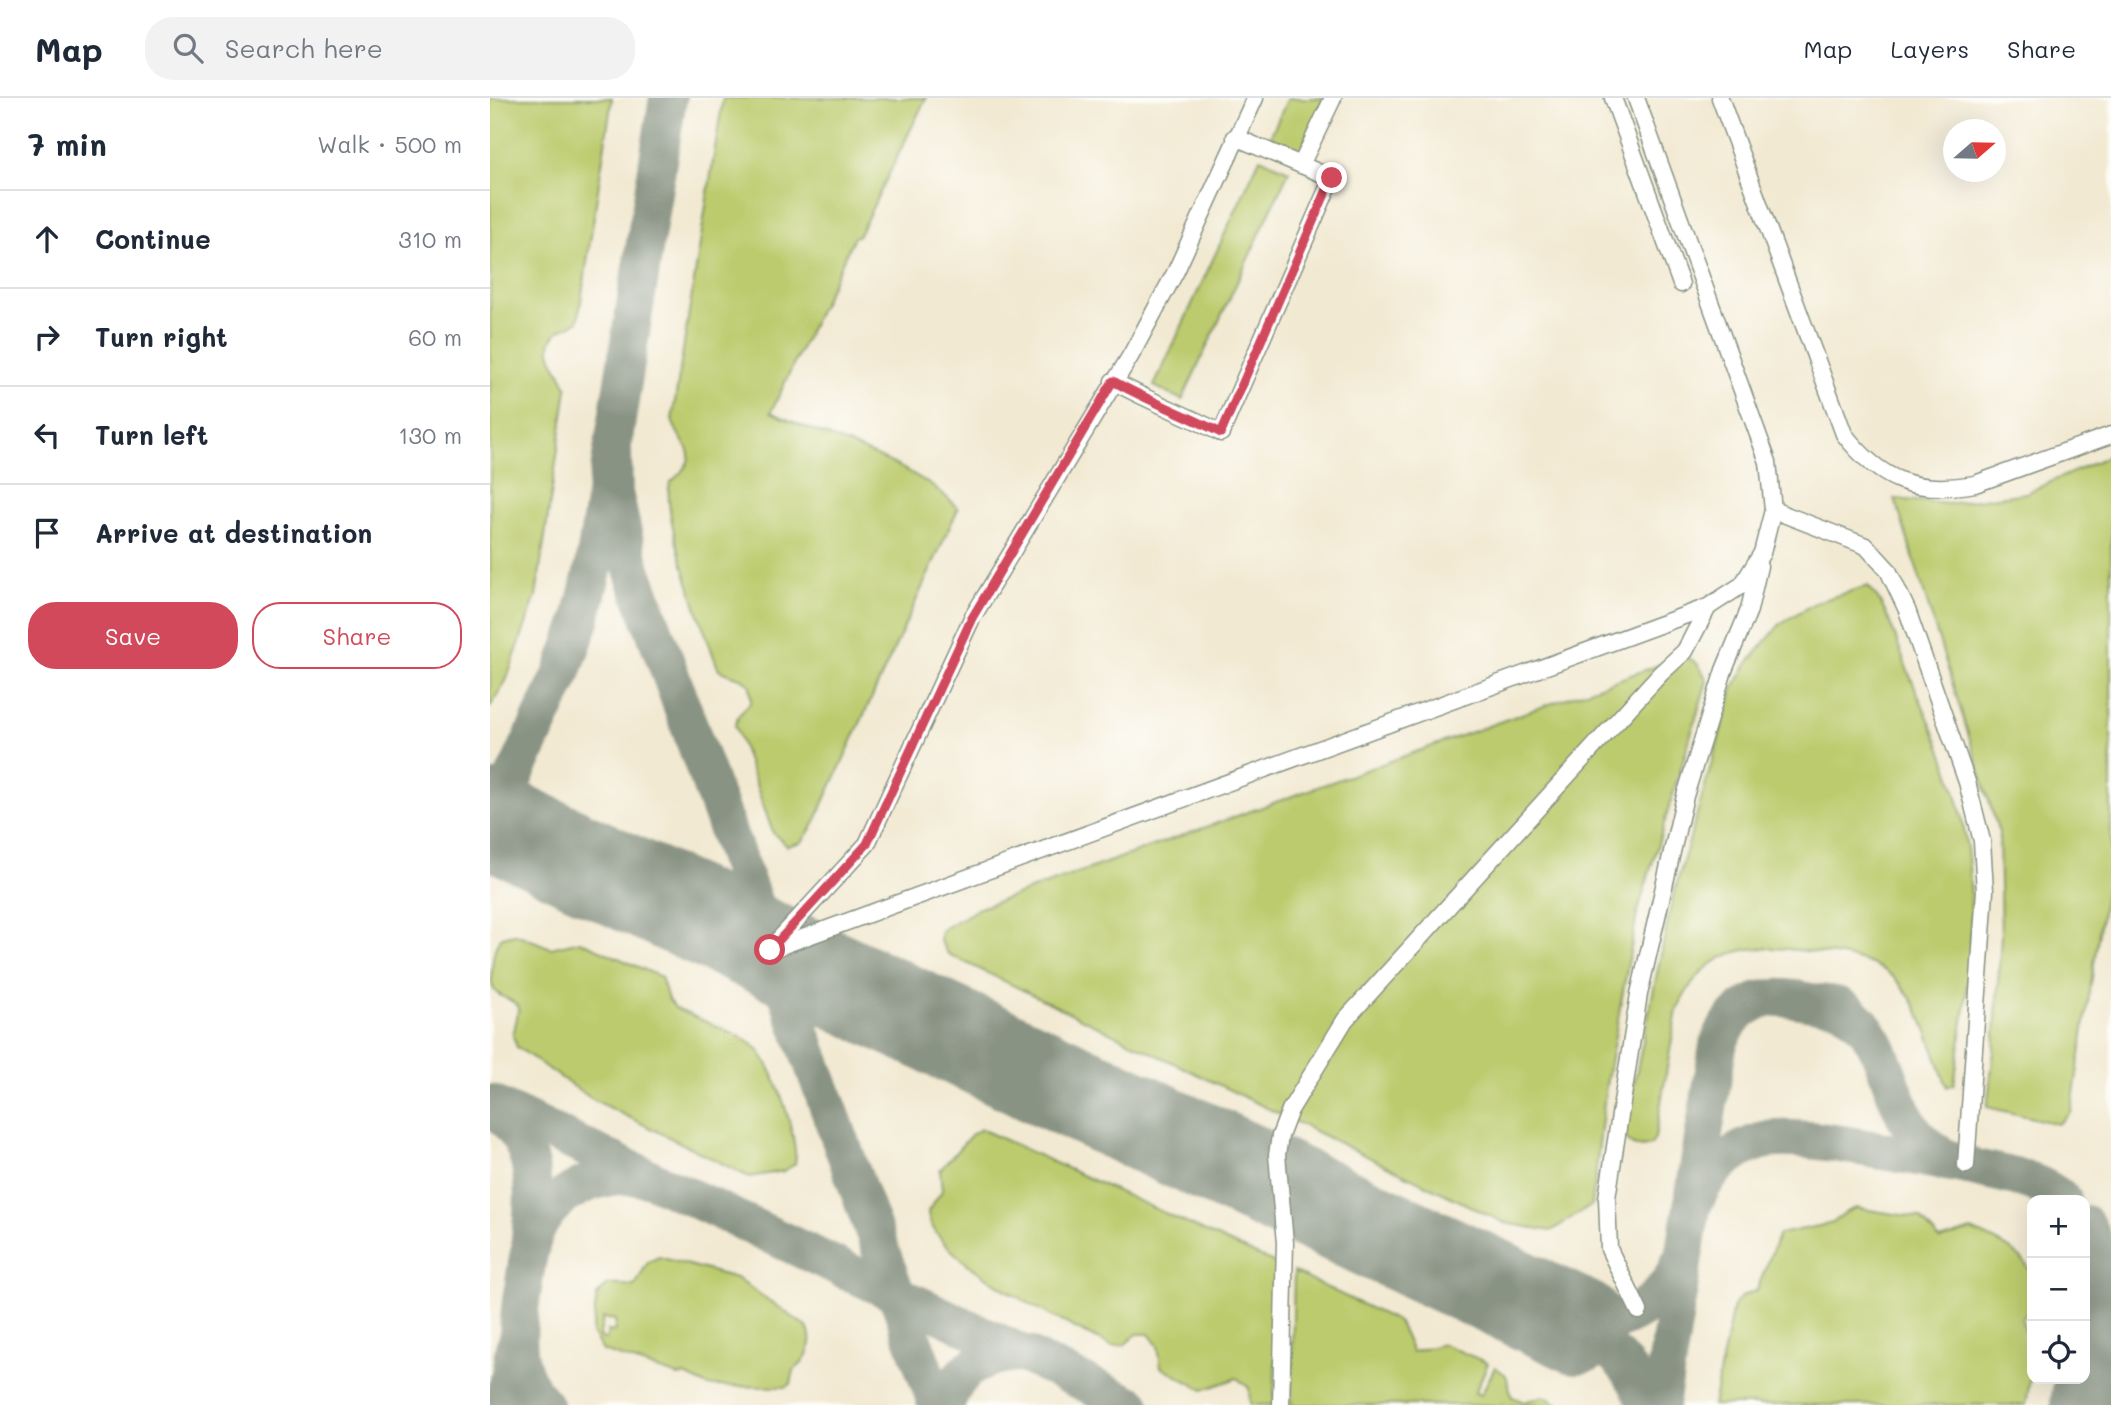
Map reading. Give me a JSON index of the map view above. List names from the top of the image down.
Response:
{
  "north": "right",
  "page": {
    "header": "Map",
    "search": "Search here",
    "nav": ["Map", "Layers", "Share"],
    "heading": ["7 min", "Walk · 500 m"],
    "list": [
      ["Continue", "310 m"],
      ["Turn right", "60 m"],
      ["Turn left", "130 m"],
      "Arrive at destination"
    ],
    "buttons": ["Save", "Share"],
    "map_buttons": ["+", "−"]
  }
}
